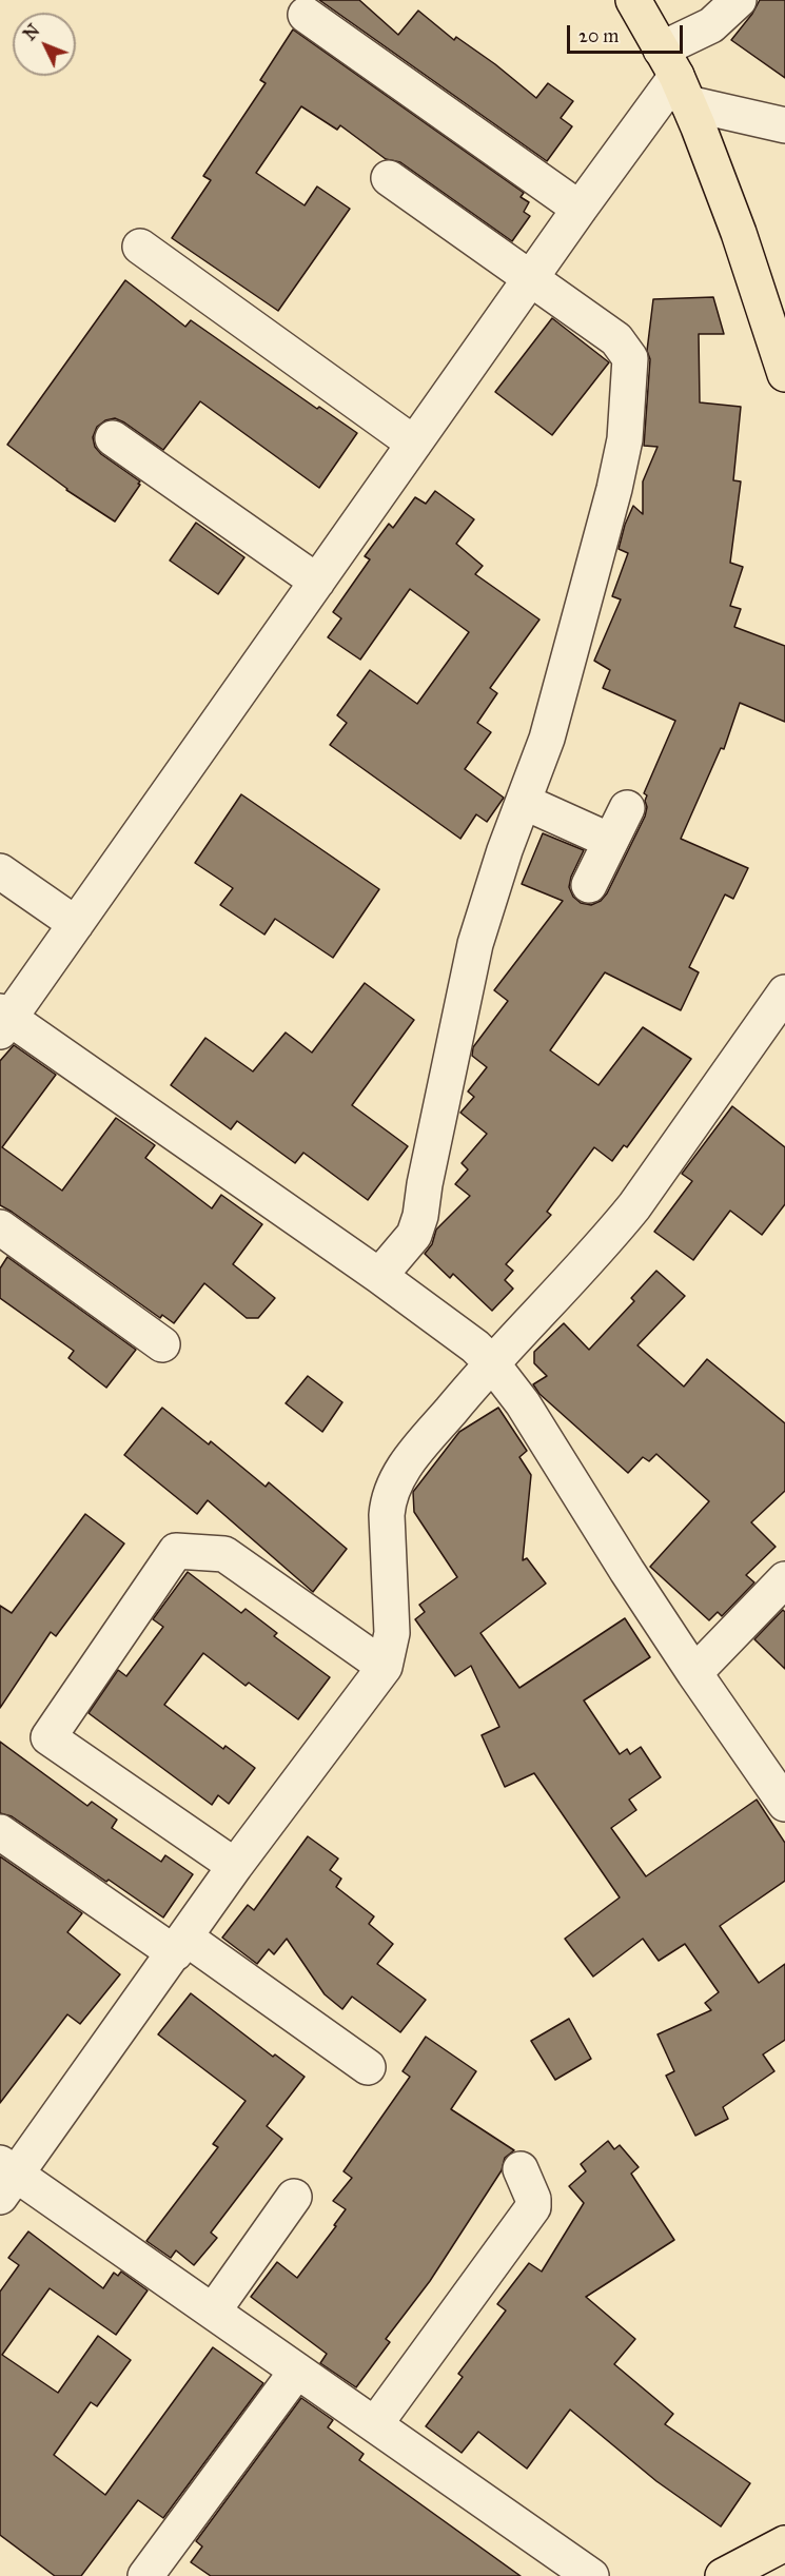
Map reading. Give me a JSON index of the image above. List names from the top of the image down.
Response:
{
  "scale_bar": "20 m",
  "north": "top left"
}
